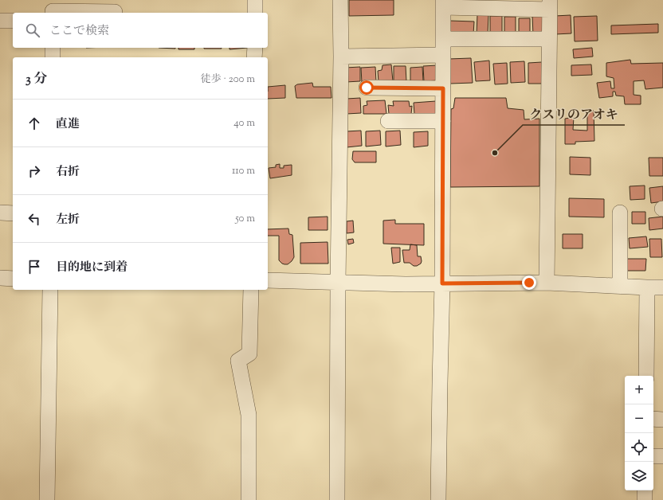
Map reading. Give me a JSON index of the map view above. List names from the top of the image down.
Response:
{
  "places": ["クスリのアオキ"],
  "page": {
    "search": "ここで検索",
    "heading": ["3 分", "徒歩 · 200 m"],
    "list": [
      ["直進", "40 m"],
      ["右折", "110 m"],
      ["左折", "50 m"],
      "目的地に到着"
    ],
    "map_buttons": ["+", "−"]
  }
}
